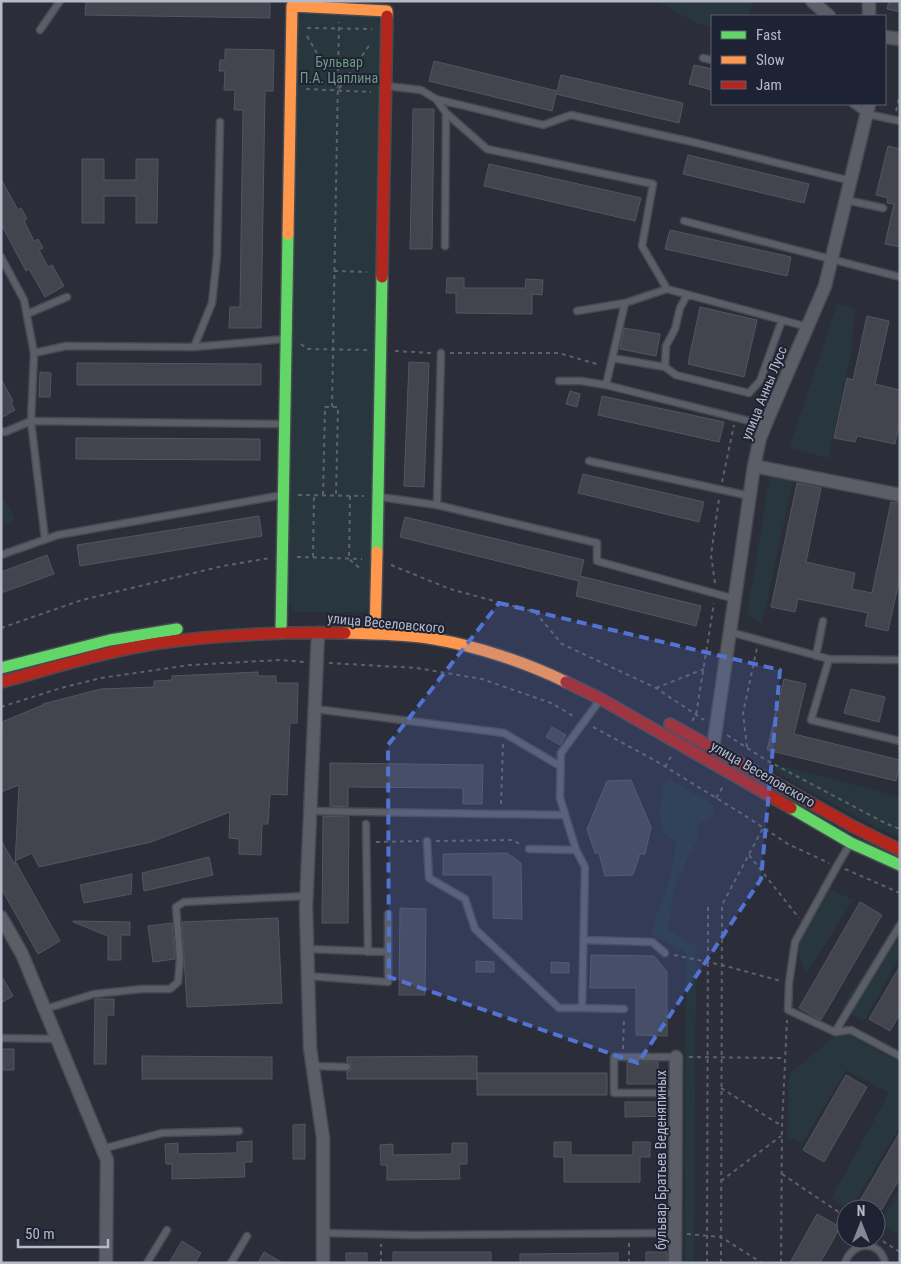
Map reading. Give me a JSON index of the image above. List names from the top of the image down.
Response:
{
  "streets": {
    "main road": ["улица Анны Лусс", "улица Веселовского"],
    "street": ["бульвар Братьев Веденяпиных"]
  },
  "crossings": [
    ["улица Анны Лусс", "улица Веселовского"]
  ],
  "parks": ["Бульвар П.А. Цаплина"],
  "legend": ["Fast", "Slow", "Jam"],
  "scale_bar": "50 m",
  "north": "top"
}
